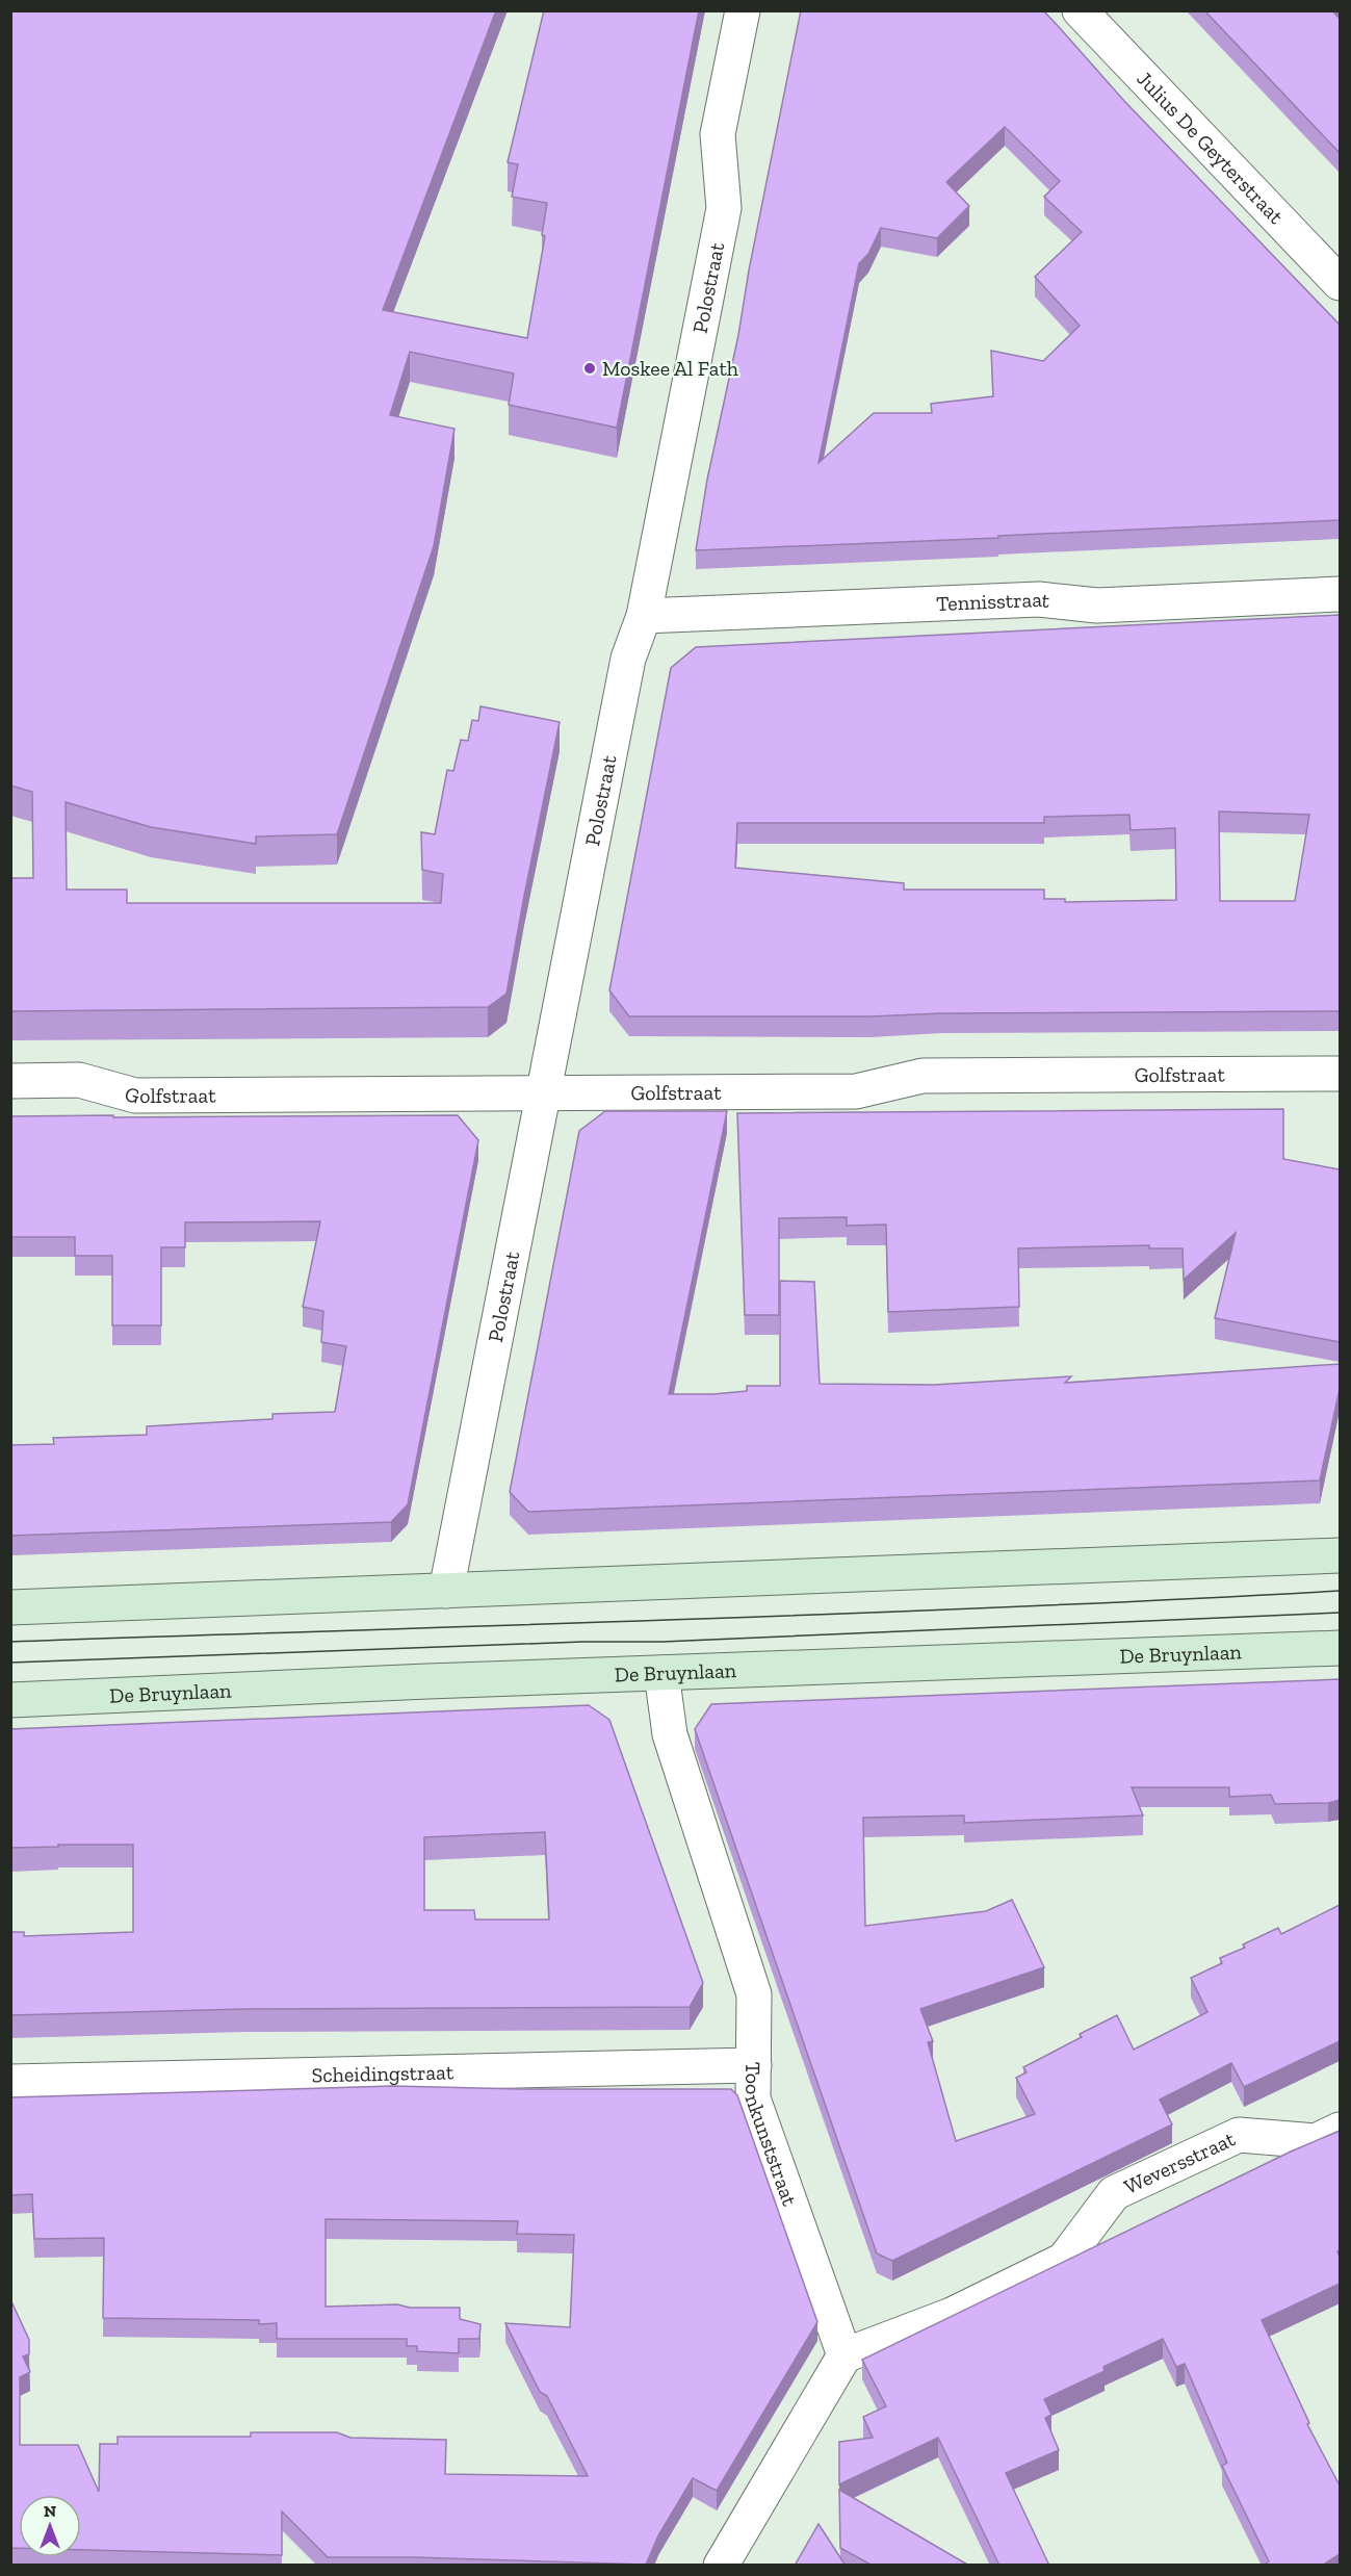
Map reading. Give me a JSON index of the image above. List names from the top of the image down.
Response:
{
  "streets": {
    "main road": ["De Bruynlaan"],
    "street": [
      "Julius De Geyterstraat",
      "Polostraat",
      "Tennisstraat",
      "Golfstraat",
      "Scheidingstraat",
      "Toonkunststraat",
      "Weversstraat"
    ]
  },
  "crossings": [
    ["Polostraat", "Tennisstraat"],
    ["Polostraat", "Golfstraat"],
    ["De Bruynlaan", "Toonkunststraat"],
    ["Scheidingstraat", "Toonkunststraat"],
    ["Toonkunststraat", "Weversstraat"]
  ],
  "places": ["Moskee Al Fath"],
  "north": "top"
}
